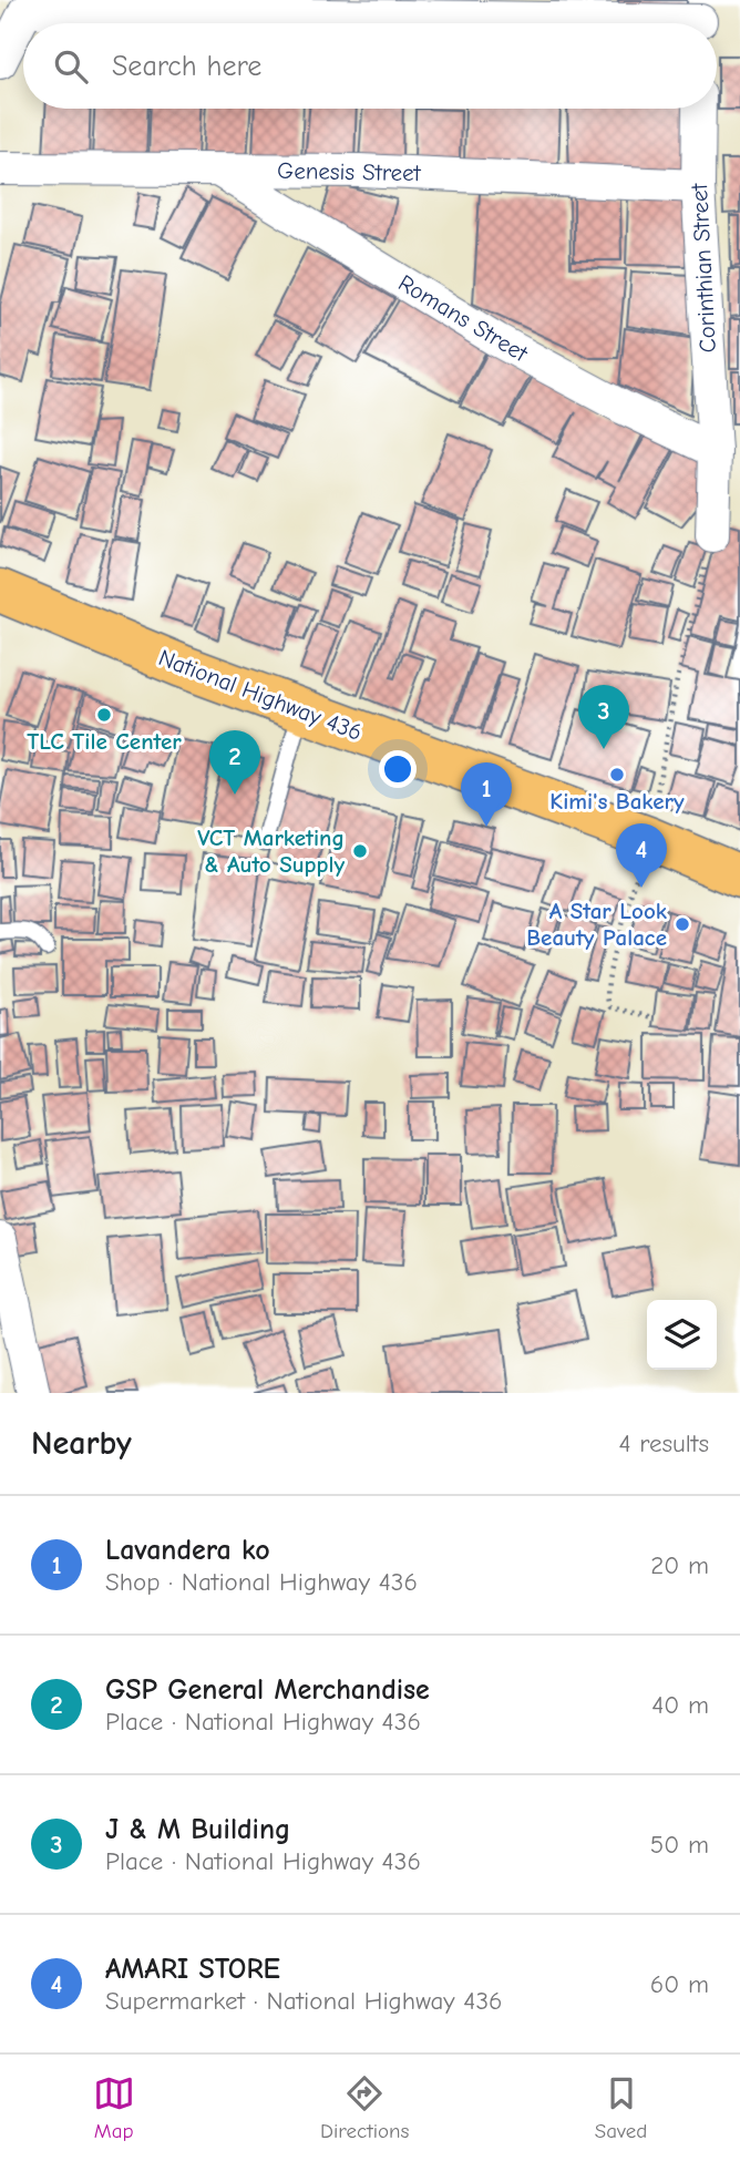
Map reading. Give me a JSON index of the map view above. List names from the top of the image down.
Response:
{
  "streets": {
    "main road": ["National Highway 436"],
    "street": ["Genesis Street", "Corinthian Street", "Romans Street"]
  },
  "crossings": [
    ["Genesis Street", "Corinthian Street"],
    ["Genesis Street", "Romans Street"],
    ["Corinthian Street", "Romans Street"]
  ],
  "places": [
    "TLC Tile Center",
    "Kimi's Bakery",
    "VCT Marketing & Auto Supply",
    "A Star Look Beauty Palace"
  ],
  "page": {
    "search": "Search here",
    "pins": [
      "3",
      "2",
      "1",
      "4"
    ],
    "heading": ["Nearby", "4 results"],
    "list": [
      {
        "mark": "1",
        "name": "Lavandera ko",
        "note": "Shop · National Highway 436",
        "value": "20 m"
      },
      {
        "mark": "2",
        "name": "GSP General Merchandise",
        "note": "Place · National Highway 436",
        "value": "40 m"
      },
      {
        "mark": "3",
        "name": "J & M Building",
        "note": "Place · National Highway 436",
        "value": "50 m"
      },
      {
        "mark": "4",
        "name": "AMARI STORE",
        "note": "Supermarket · National Highway 436",
        "value": "60 m"
      }
    ],
    "nav": ["Map", "Directions", "Saved"]
  }
}
